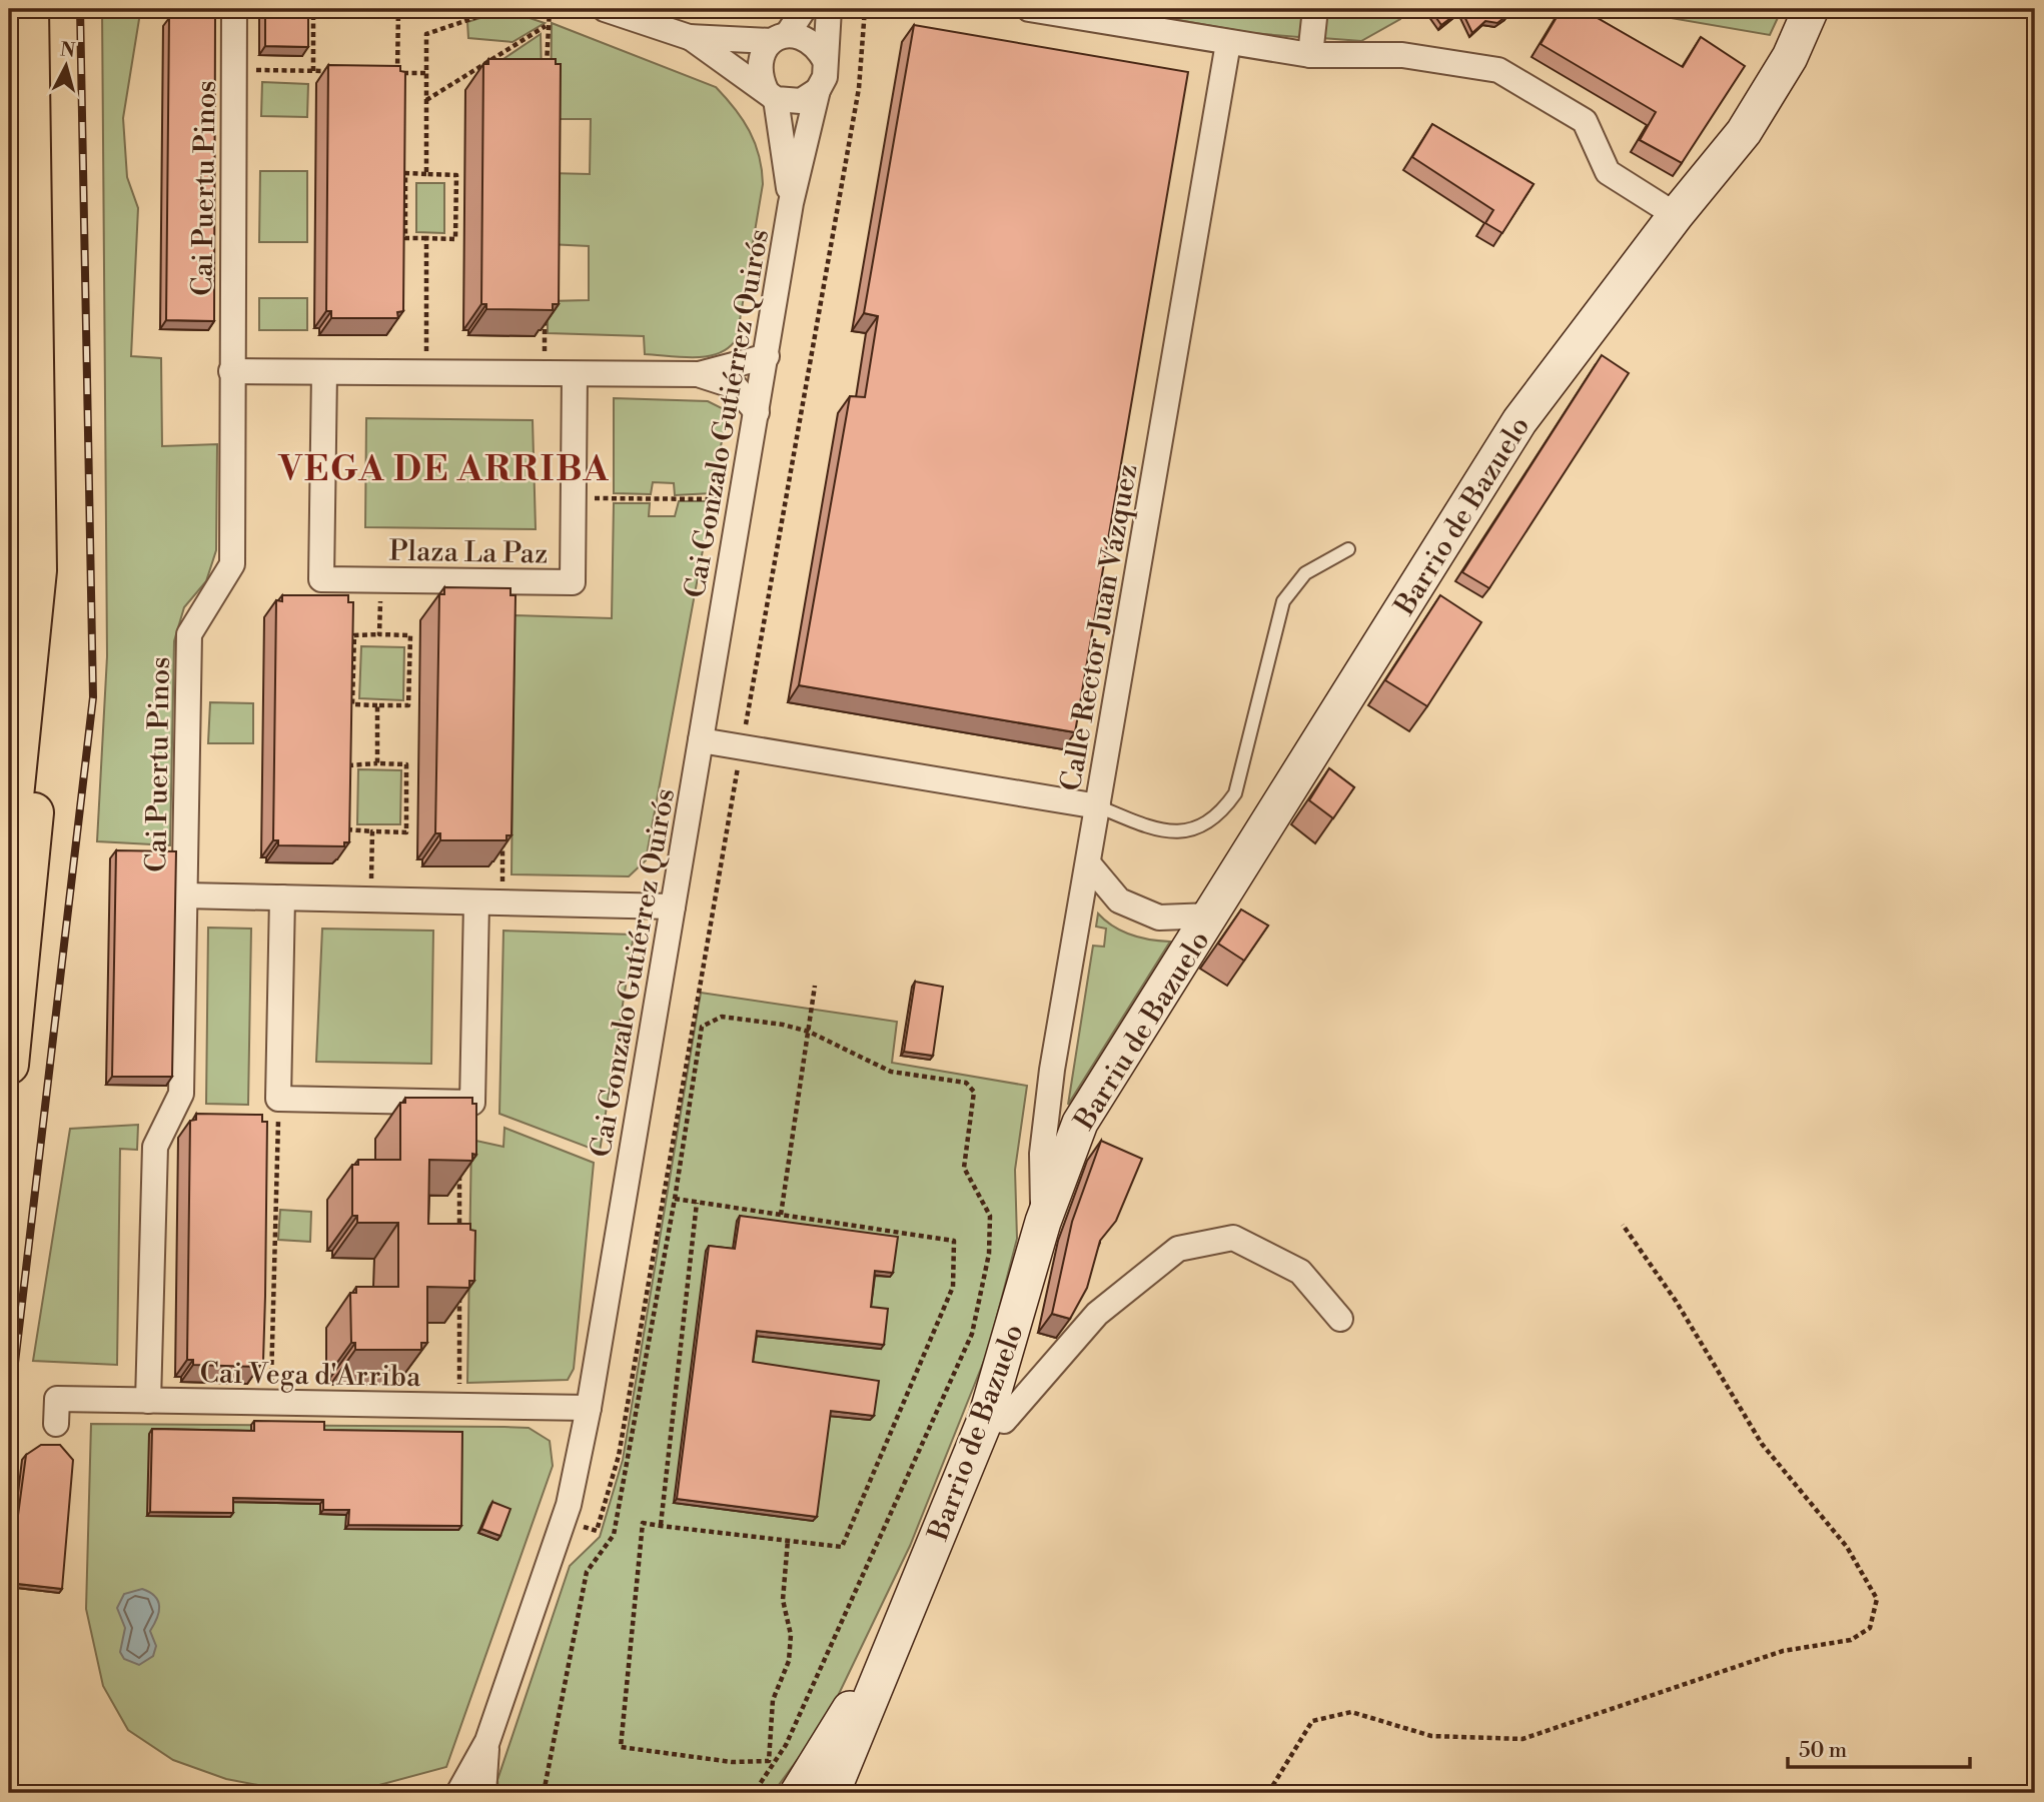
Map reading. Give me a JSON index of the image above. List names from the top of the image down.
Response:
{
  "streets": {
    "street": [
      "Cai Puertu Pinos",
      "Cai Gonzalo Gutiérrez Quirós",
      "Barrio de Bazuelo",
      "Plaza La Paz",
      "Calle Rector Juan Vázquez",
      "Barriu de Bazuelo",
      "Cai Vega d'Arriba"
    ]
  },
  "crossings": [
    ["Cai Puertu Pinos", "Cai Vega d'Arriba"],
    ["Cai Gonzalo Gutiérrez Quirós", "Cai Vega d'Arriba"],
    ["Barrio de Bazuelo", "Calle Rector Juan Vázquez"],
    ["Barrio de Bazuelo", "Barriu de Bazuelo"],
    ["Calle Rector Juan Vázquez", "Barriu de Bazuelo"]
  ],
  "districts": ["VEGA DE ARRIBA"],
  "scale_bar": "50 m",
  "north": "top"
}
